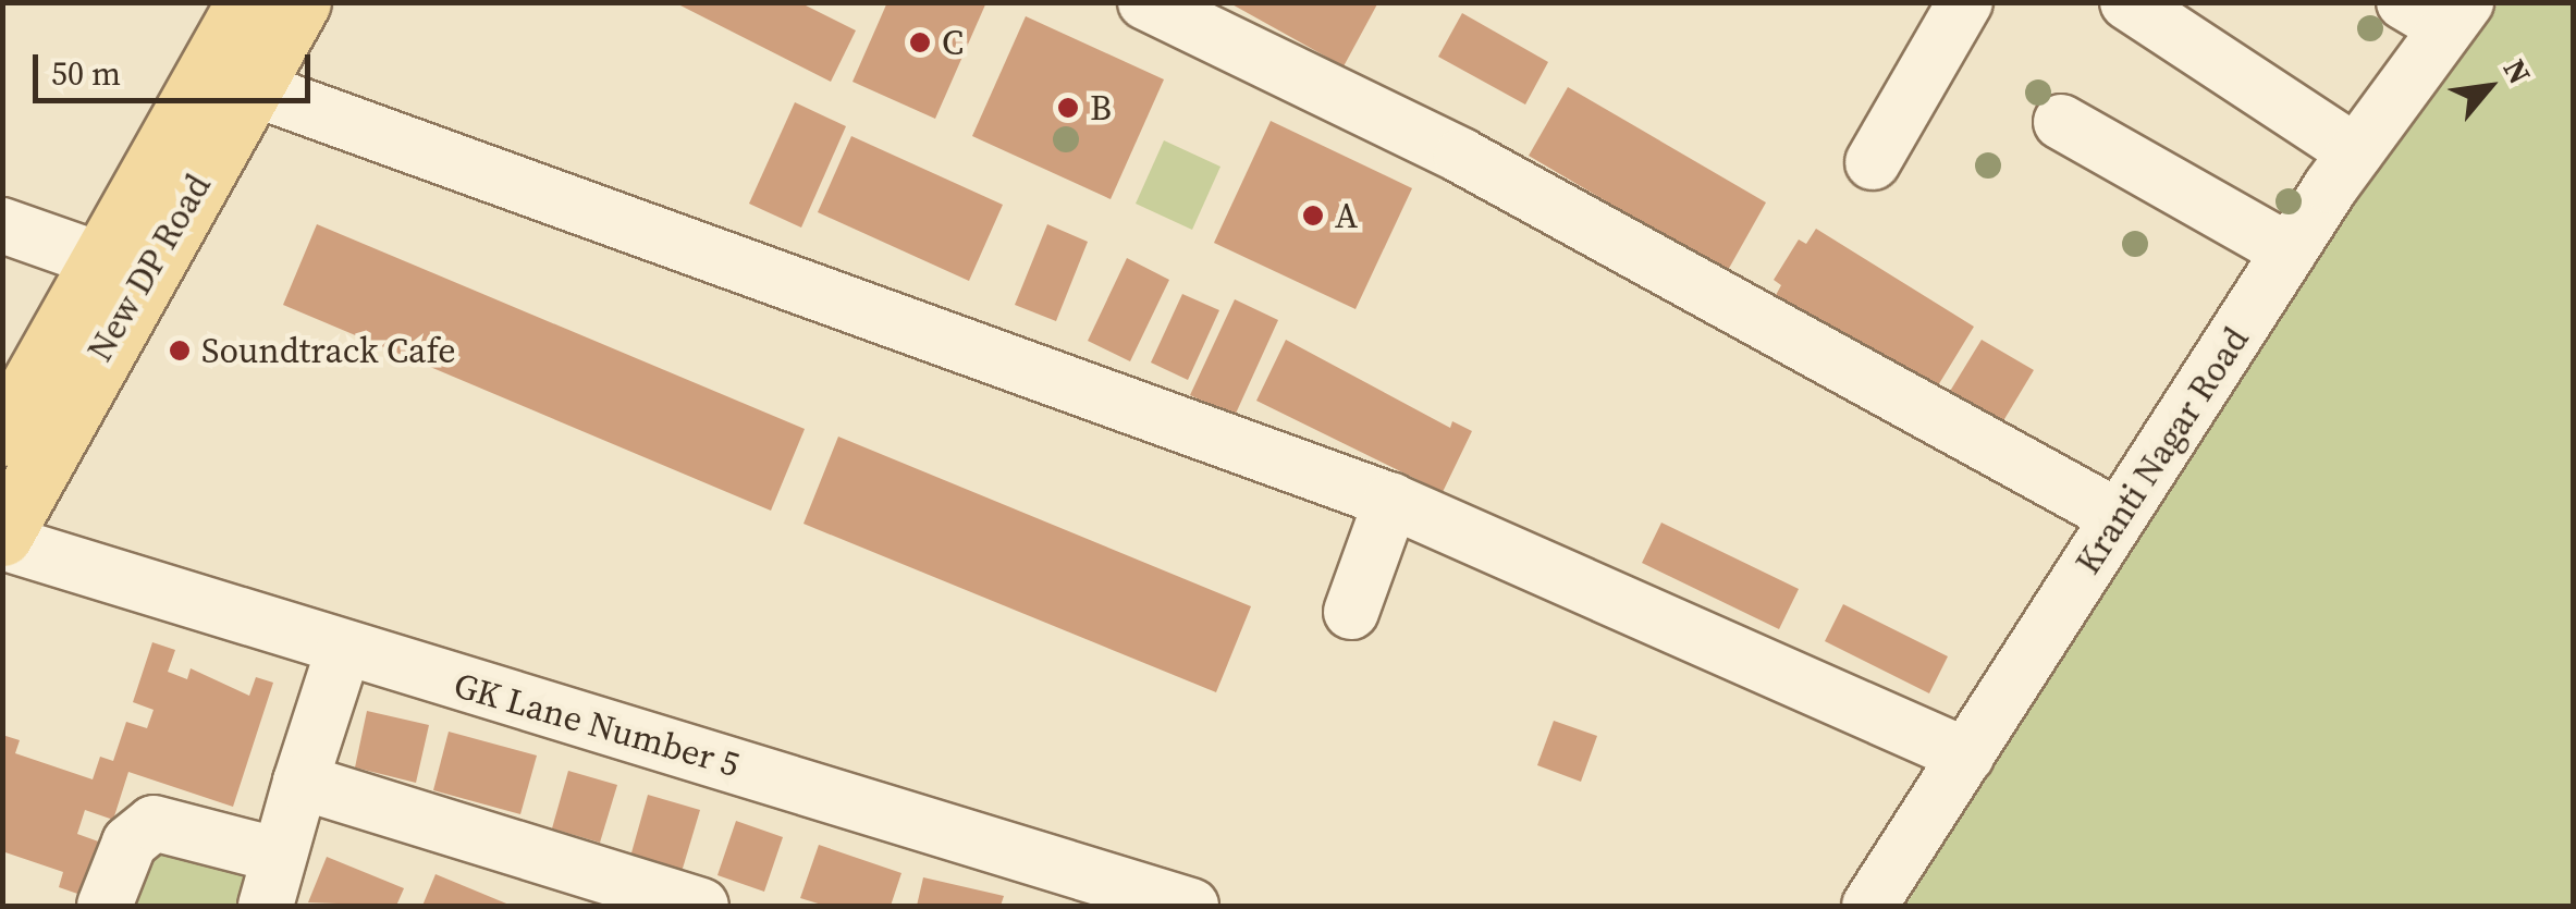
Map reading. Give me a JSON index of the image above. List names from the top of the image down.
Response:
{
  "streets": {
    "main road": ["New DP Road"],
    "street": ["Kranti Nagar Road", "GK Lane Number 5"]
  },
  "crossings": [
    ["New DP Road", "GK Lane Number 5"]
  ],
  "places": [
    "C",
    "B",
    "A",
    "Soundtrack Cafe"
  ],
  "scale_bar": "50 m",
  "north": "top right"
}
